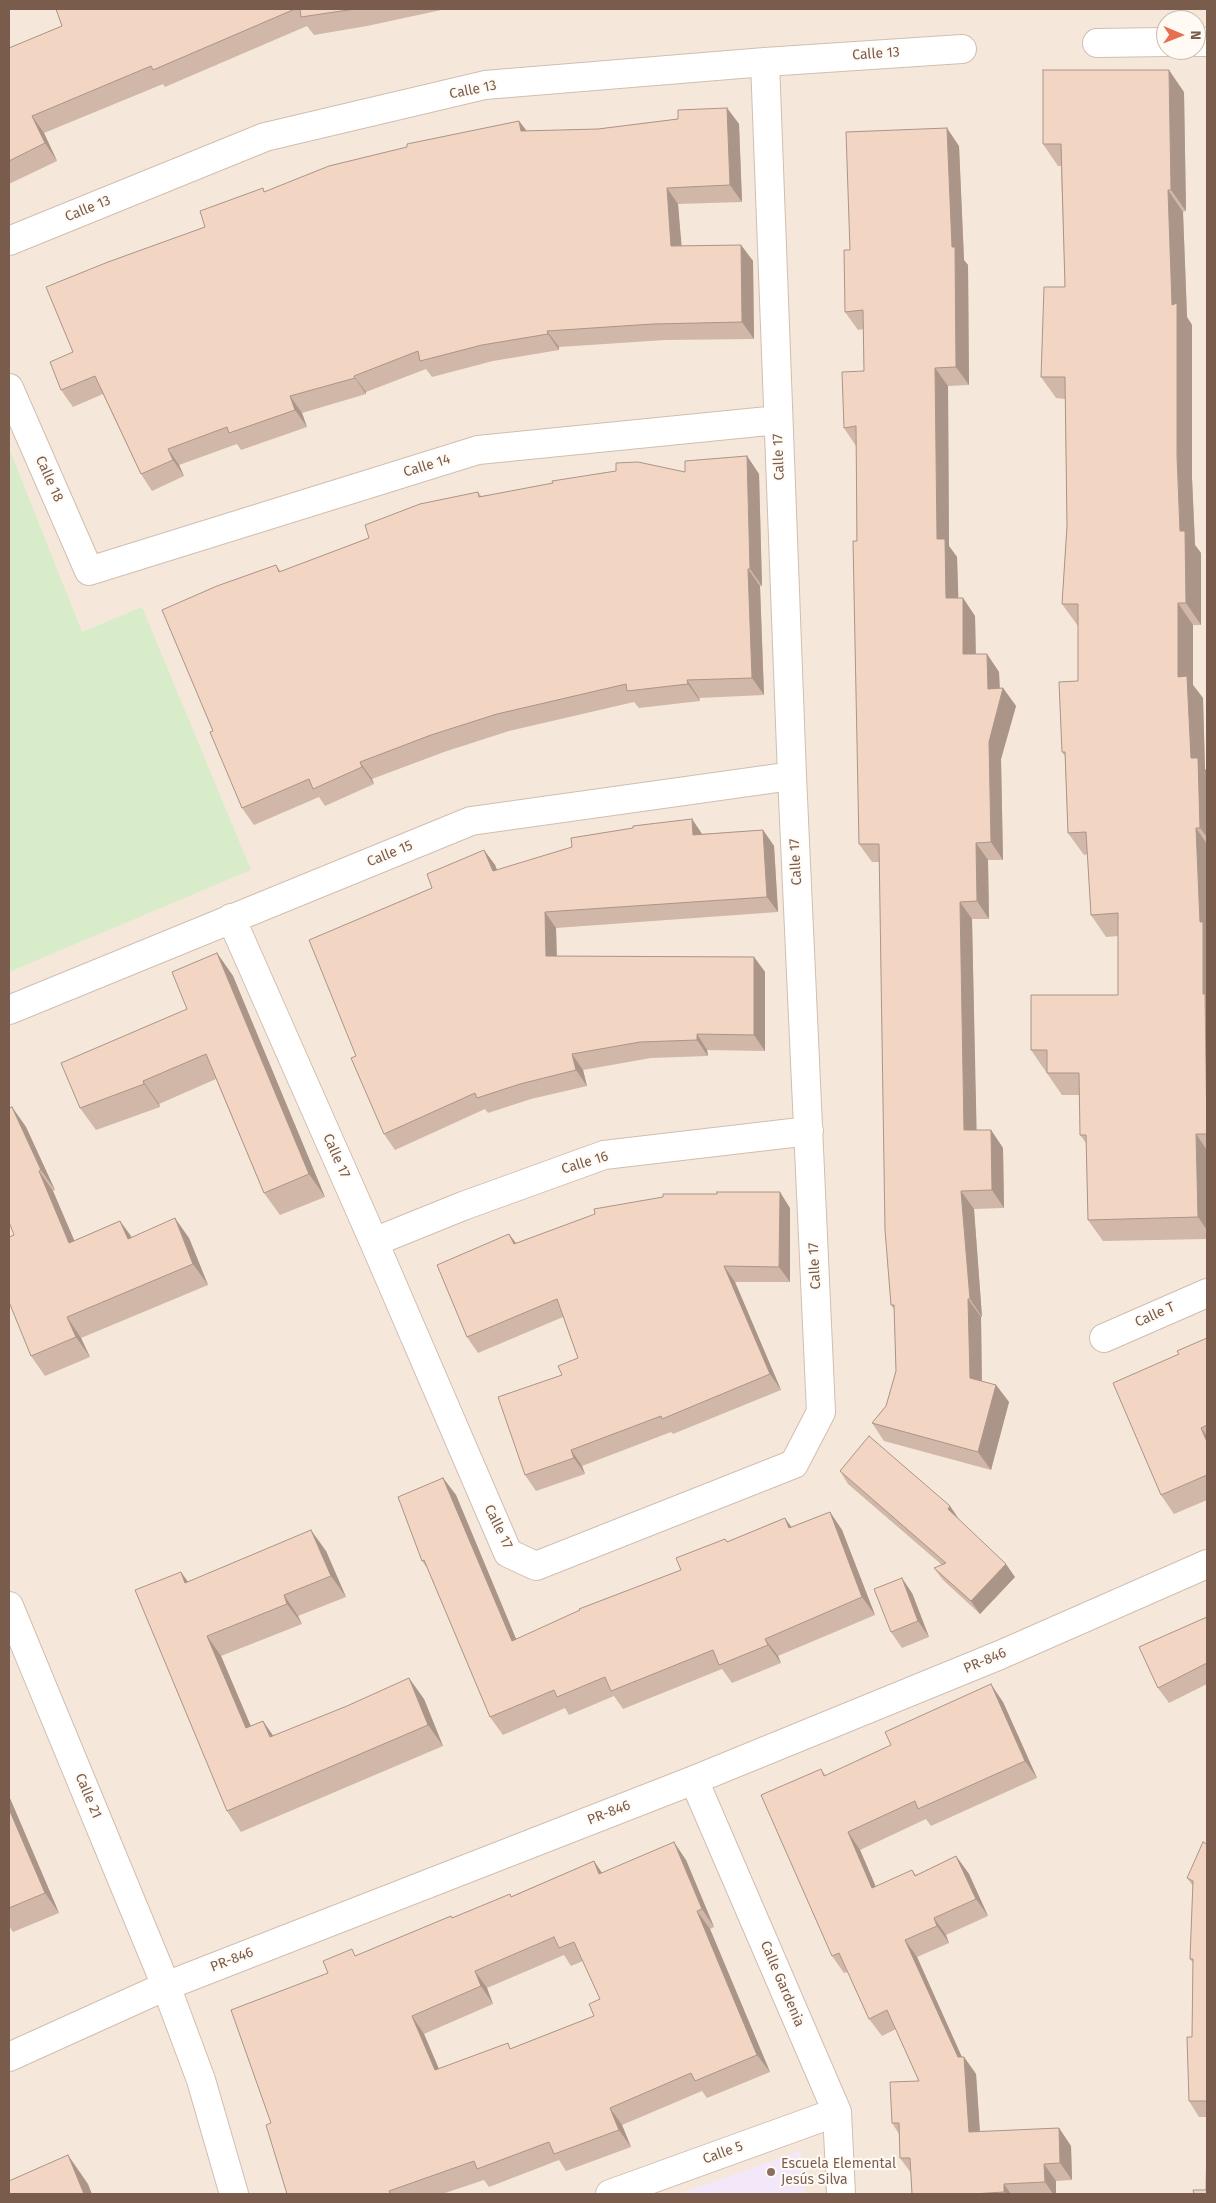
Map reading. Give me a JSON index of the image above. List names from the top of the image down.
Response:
{
  "streets": {
    "street": [
      "Calle 13",
      "Calle 17",
      "Calle 14",
      "Calle 18",
      "Calle 15",
      "Calle 16",
      "Calle T",
      "PR-846",
      "Calle 21",
      "Calle Gardenia",
      "Calle 5"
    ]
  },
  "crossings": [
    ["Calle 13", "Calle 17"],
    ["Calle 17", "Calle 14"],
    ["Calle 17", "Calle 15"],
    ["Calle 17", "Calle 16"],
    ["Calle 14", "Calle 18"],
    ["PR-846", "Calle 21"],
    ["PR-846", "Calle Gardenia"],
    ["Calle Gardenia", "Calle 5"]
  ],
  "places": ["Escuela Elemental Jesús Silva"],
  "north": "right"
}
